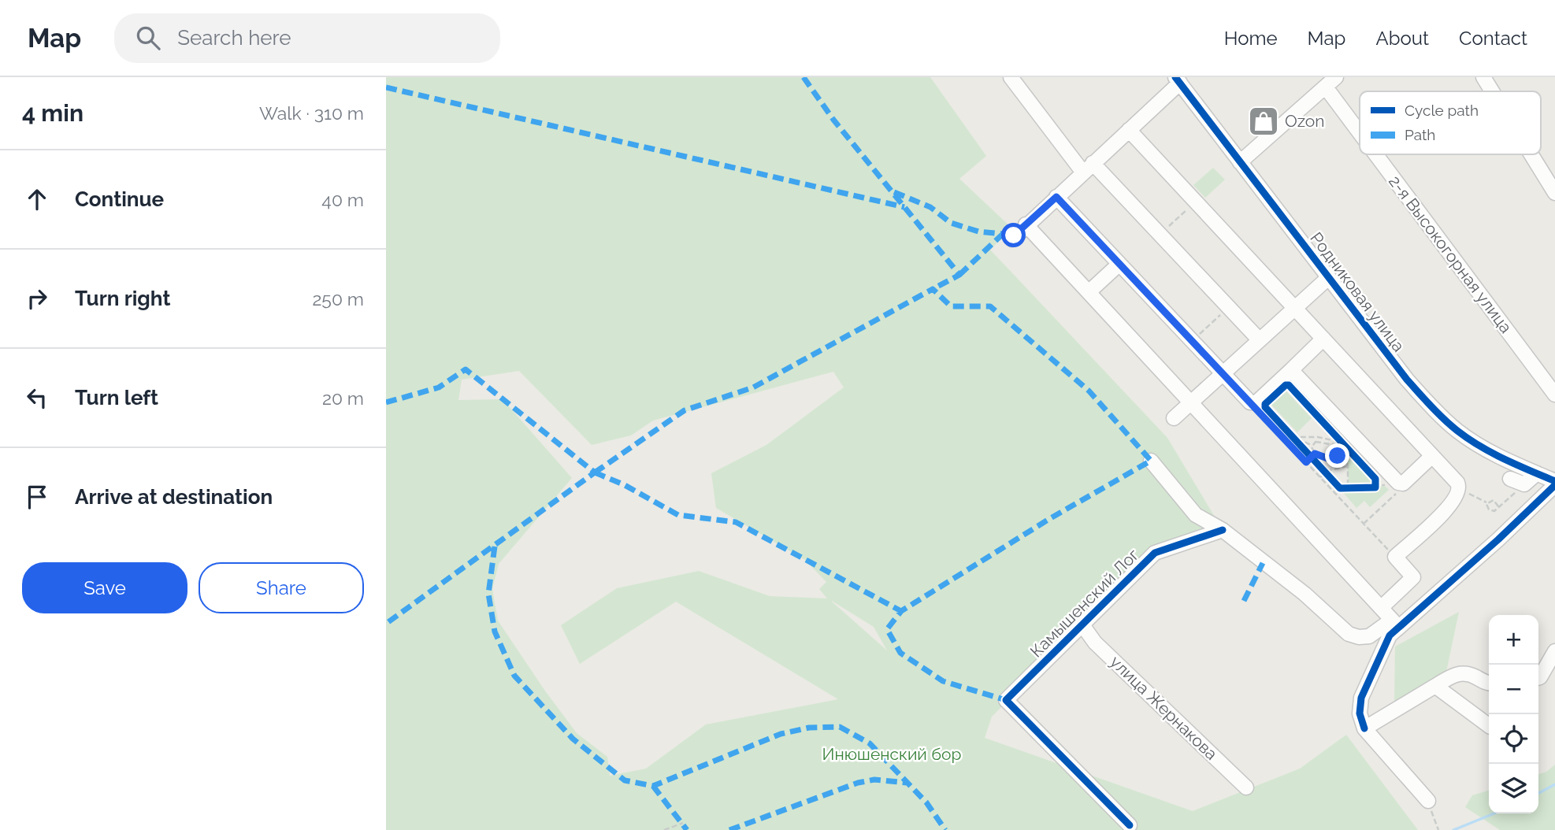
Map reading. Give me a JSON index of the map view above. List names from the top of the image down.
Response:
{
  "streets": {
    "street": [
      "2-я Высокогорная улица",
      "Родниковая улица",
      "Камышенский Лог",
      "улица Жернакова"
    ]
  },
  "crossings": [
    ["Камышенский Лог", "улица Жернакова"]
  ],
  "parks": ["Инюшенский бор"],
  "places": {
    "shop": ["Ozon"]
  },
  "legend": ["Cycle path", "Path"],
  "page": {
    "header": "Map",
    "search": "Search here",
    "nav": [
      "Home",
      "Map",
      "About",
      "Contact"
    ],
    "heading": ["4 min", "Walk · 310 m"],
    "list": [
      ["Continue", "40 m"],
      ["Turn right", "250 m"],
      ["Turn left", "20 m"],
      "Arrive at destination"
    ],
    "buttons": ["Save", "Share"],
    "map_buttons": ["+", "−"]
  }
}
